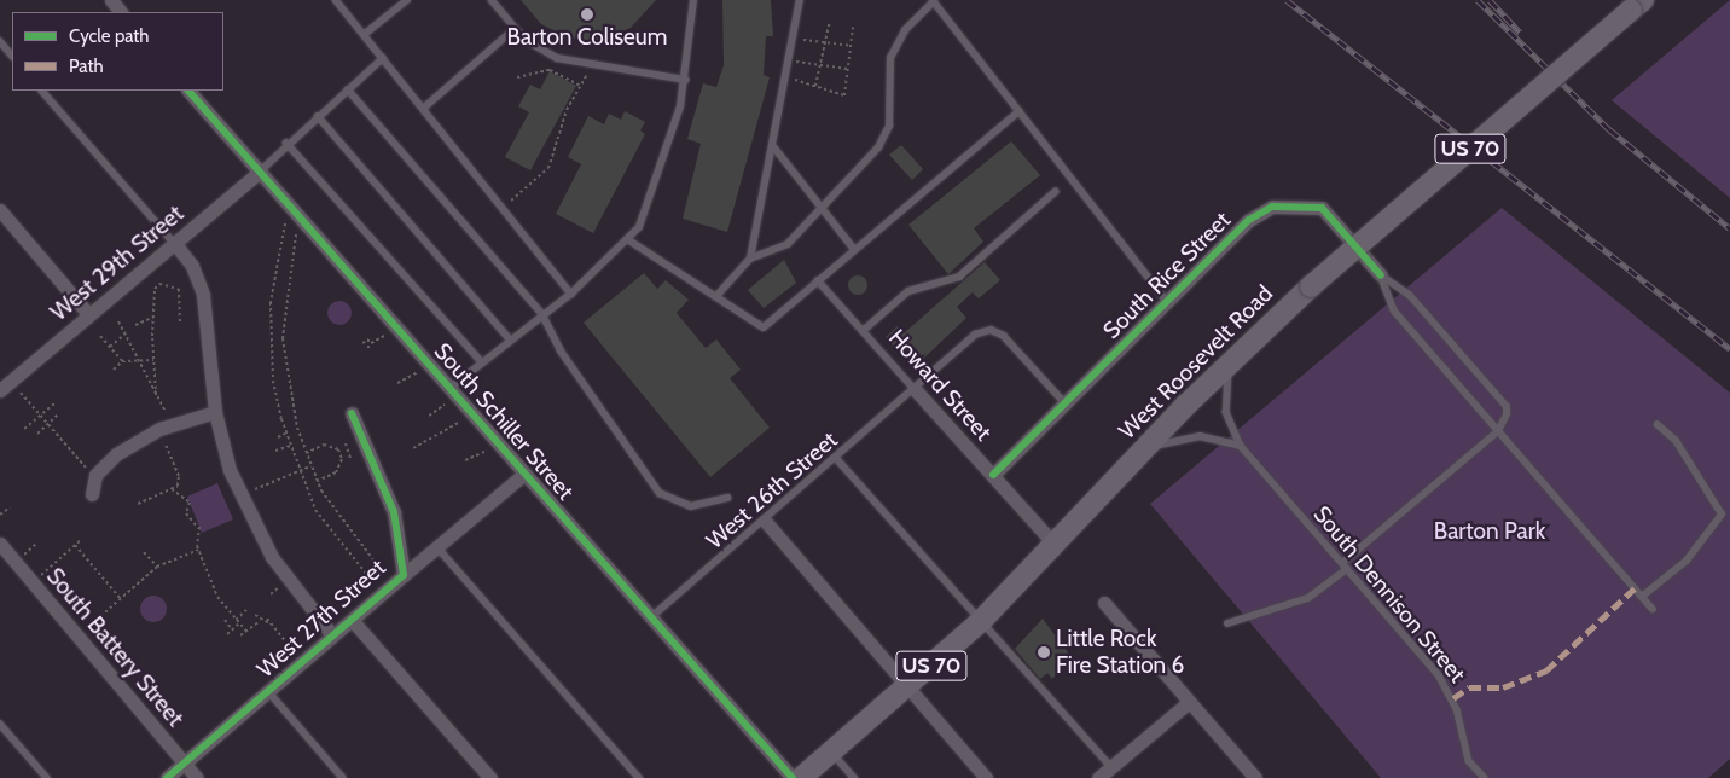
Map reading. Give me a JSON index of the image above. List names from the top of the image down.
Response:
{
  "streets": {
    "main road": ["US 70", "West Roosevelt Road"],
    "street": [
      "West 29th Street",
      "South Rice Street",
      "Howard Street",
      "South Schiller Street",
      "West 27th Street",
      "South Battery Street"
    ],
    "lane": ["West 26th Street", "South Dennison Street"]
  },
  "crossings": [
    ["West 29th Street", "South Schiller Street"],
    ["South Rice Street", "Howard Street"],
    ["South Rice Street", "West 26th Street"],
    ["West Roosevelt Road", "Howard Street"],
    ["West Roosevelt Road", "South Dennison Street"],
    ["Howard Street", "West 26th Street"],
    ["South Schiller Street", "West 26th Street"],
    ["South Schiller Street", "West 27th Street"],
    ["West 27th Street", "South Battery Street"]
  ],
  "parks": ["Barton Park"],
  "places": ["Barton Coliseum", "Little Rock Fire Station 6"],
  "legend": ["Cycle path", "Path"]
}
